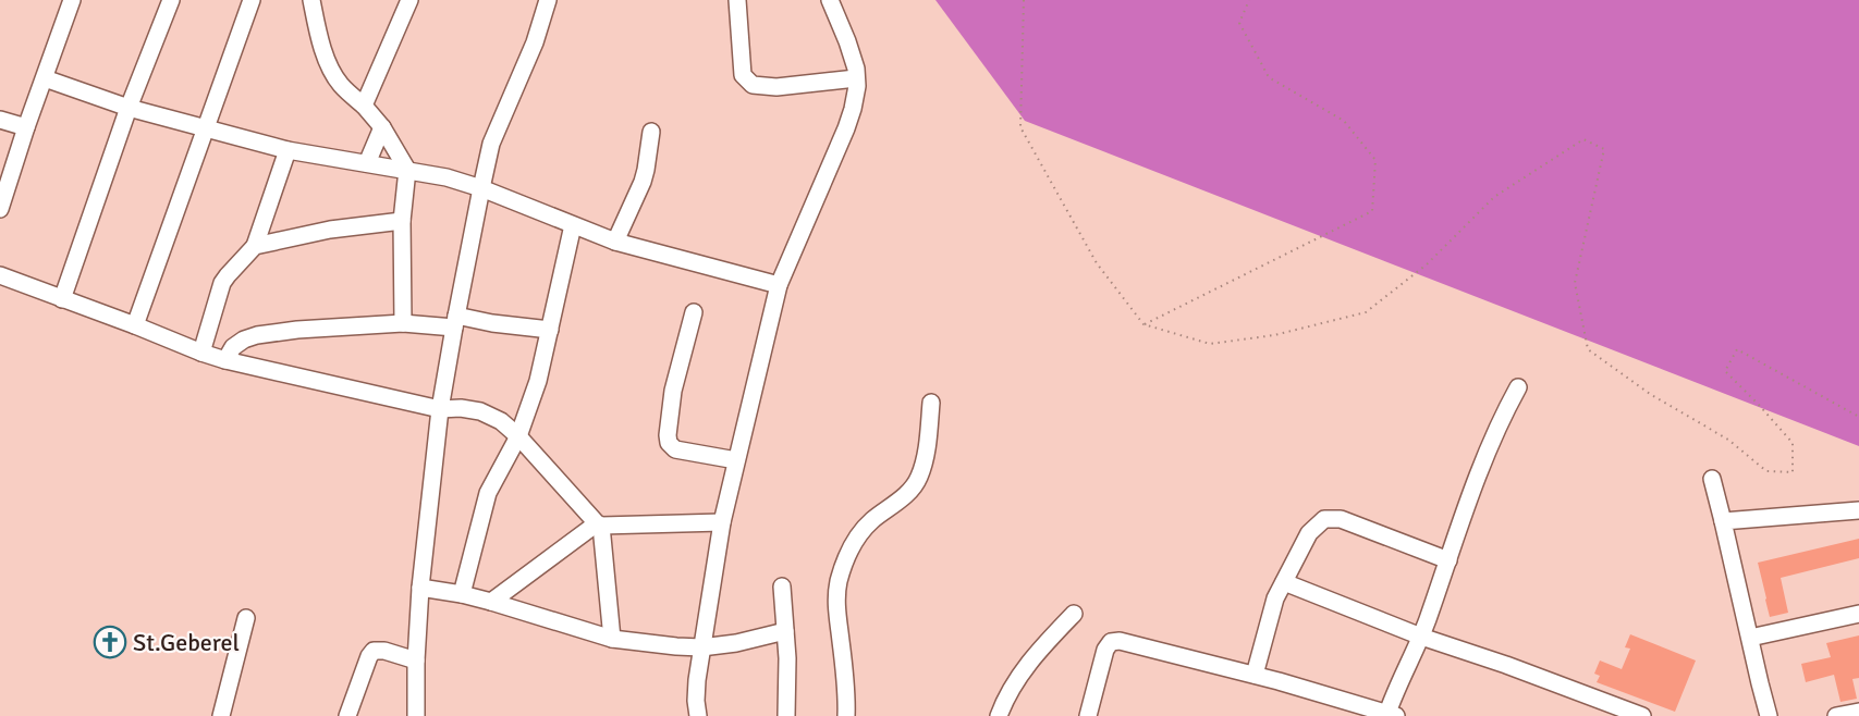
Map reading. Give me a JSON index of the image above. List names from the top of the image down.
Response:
{
  "places": {
    "church": ["St.Geberel"]
  }
}
